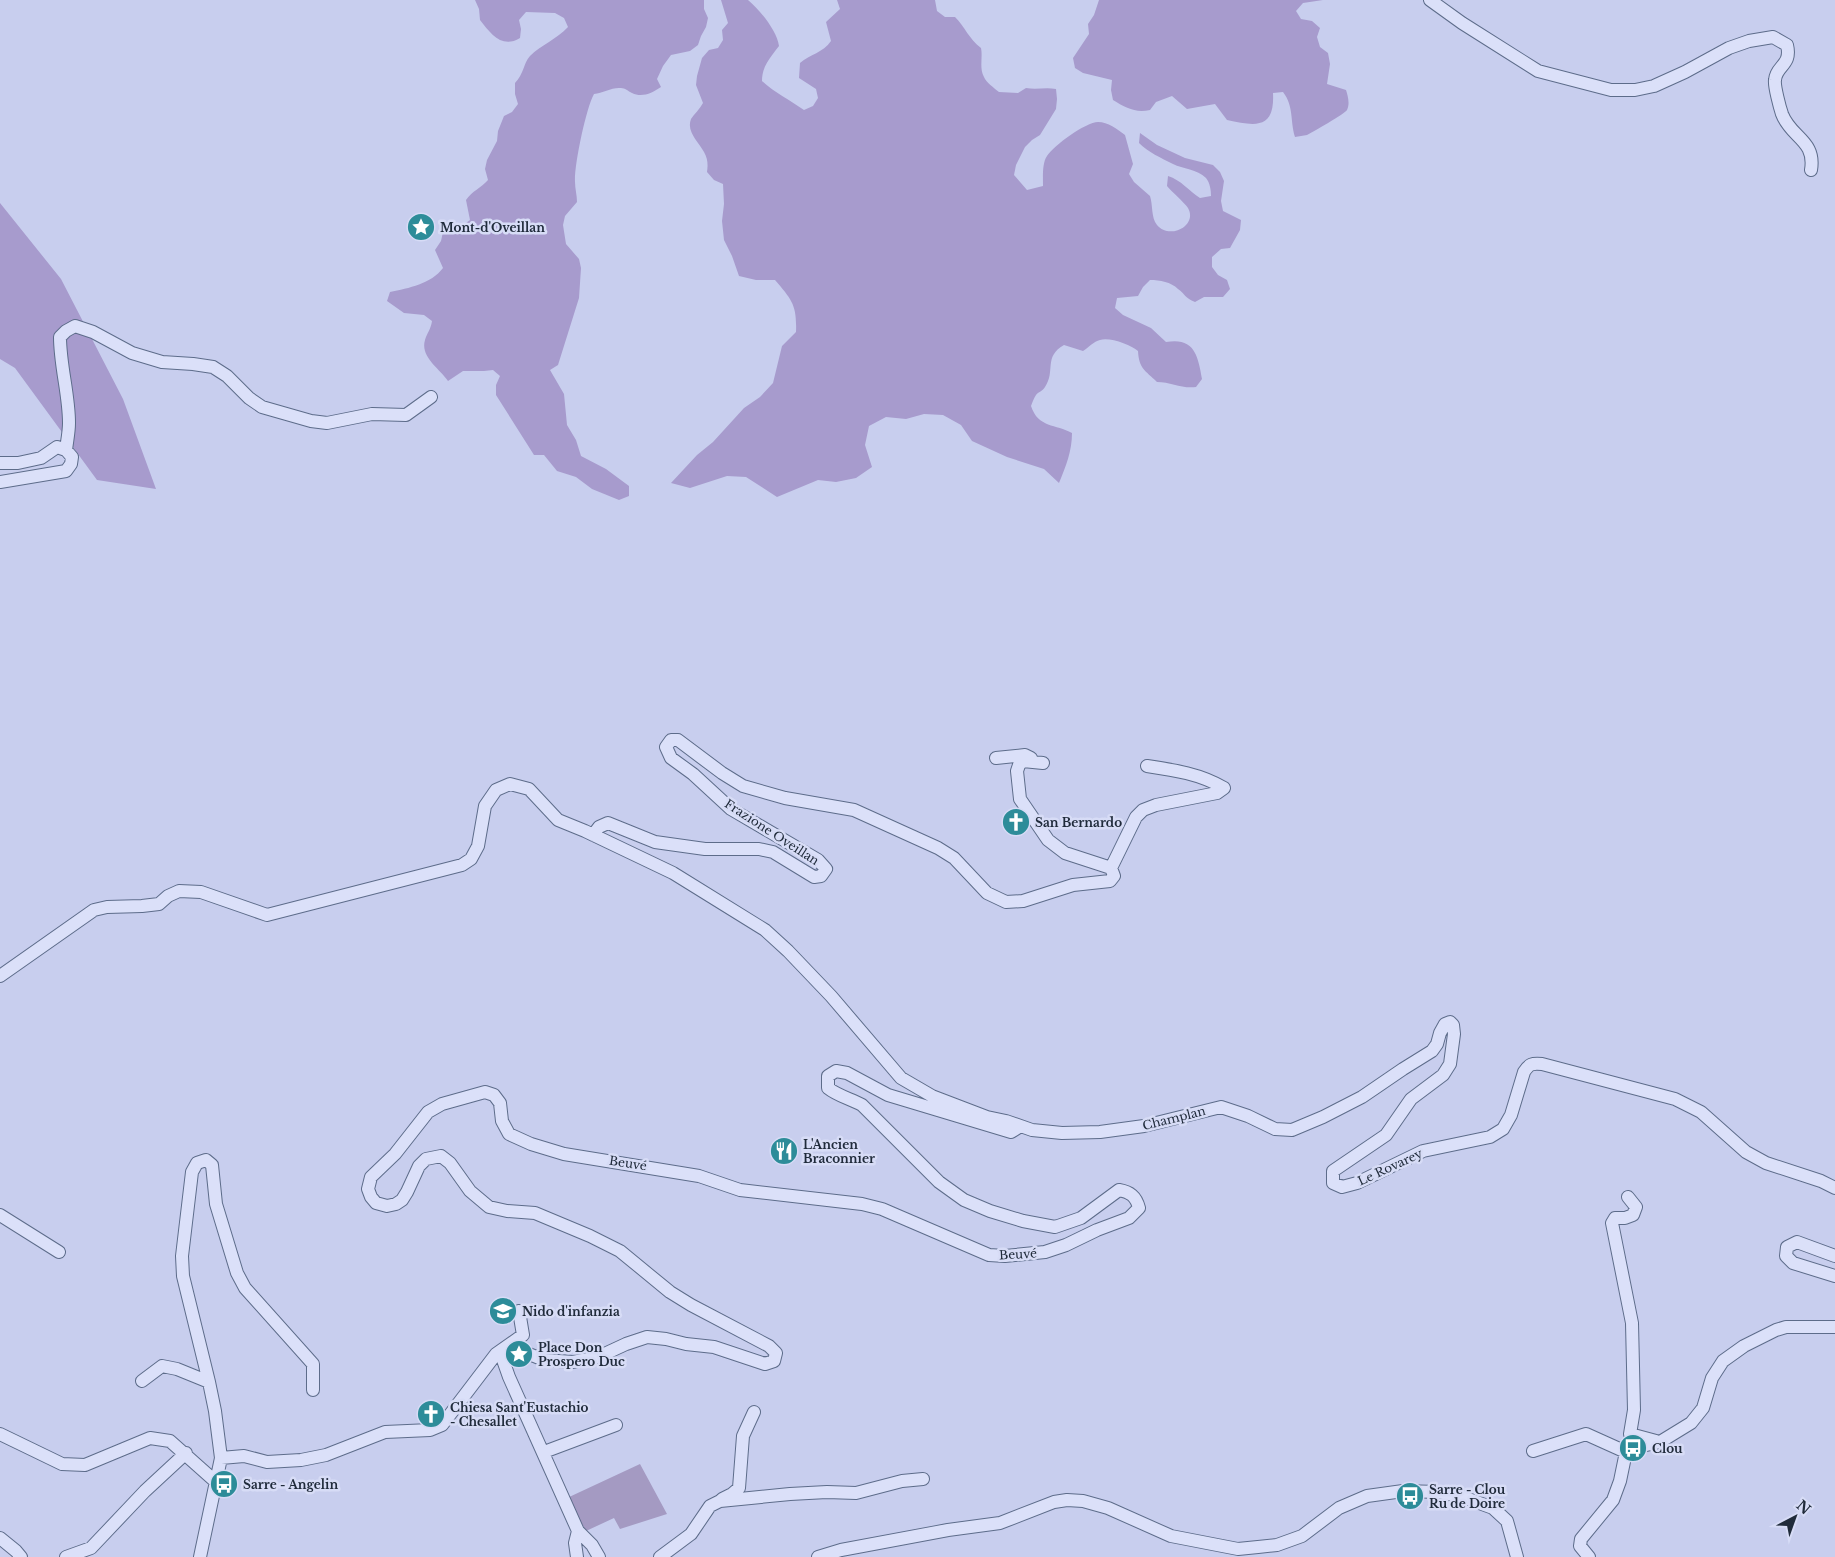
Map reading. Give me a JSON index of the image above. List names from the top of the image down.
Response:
{
  "streets": {
    "street": [
      "Frazione Oveillan",
      "Champlan",
      "Beuvé",
      "Le Rovarey"
    ]
  },
  "crossings": [
    ["Champlan", "Beuvé"],
    ["Champlan", "Le Rovarey"]
  ],
  "places": {
    "place": ["Mont-d'Oveillan", "Place Don Prospero Duc"],
    "church": ["San Bernardo", "Chiesa Sant'Eustachio - Chesallet"],
    "restaurant": ["L'Ancien Braconnier"],
    "school or university": ["Nido d'infanzia"],
    "bus stop": ["Clou", "Sarre - Angelin", "Sarre - Clou Ru de Doire"]
  },
  "north": "top right"
}
